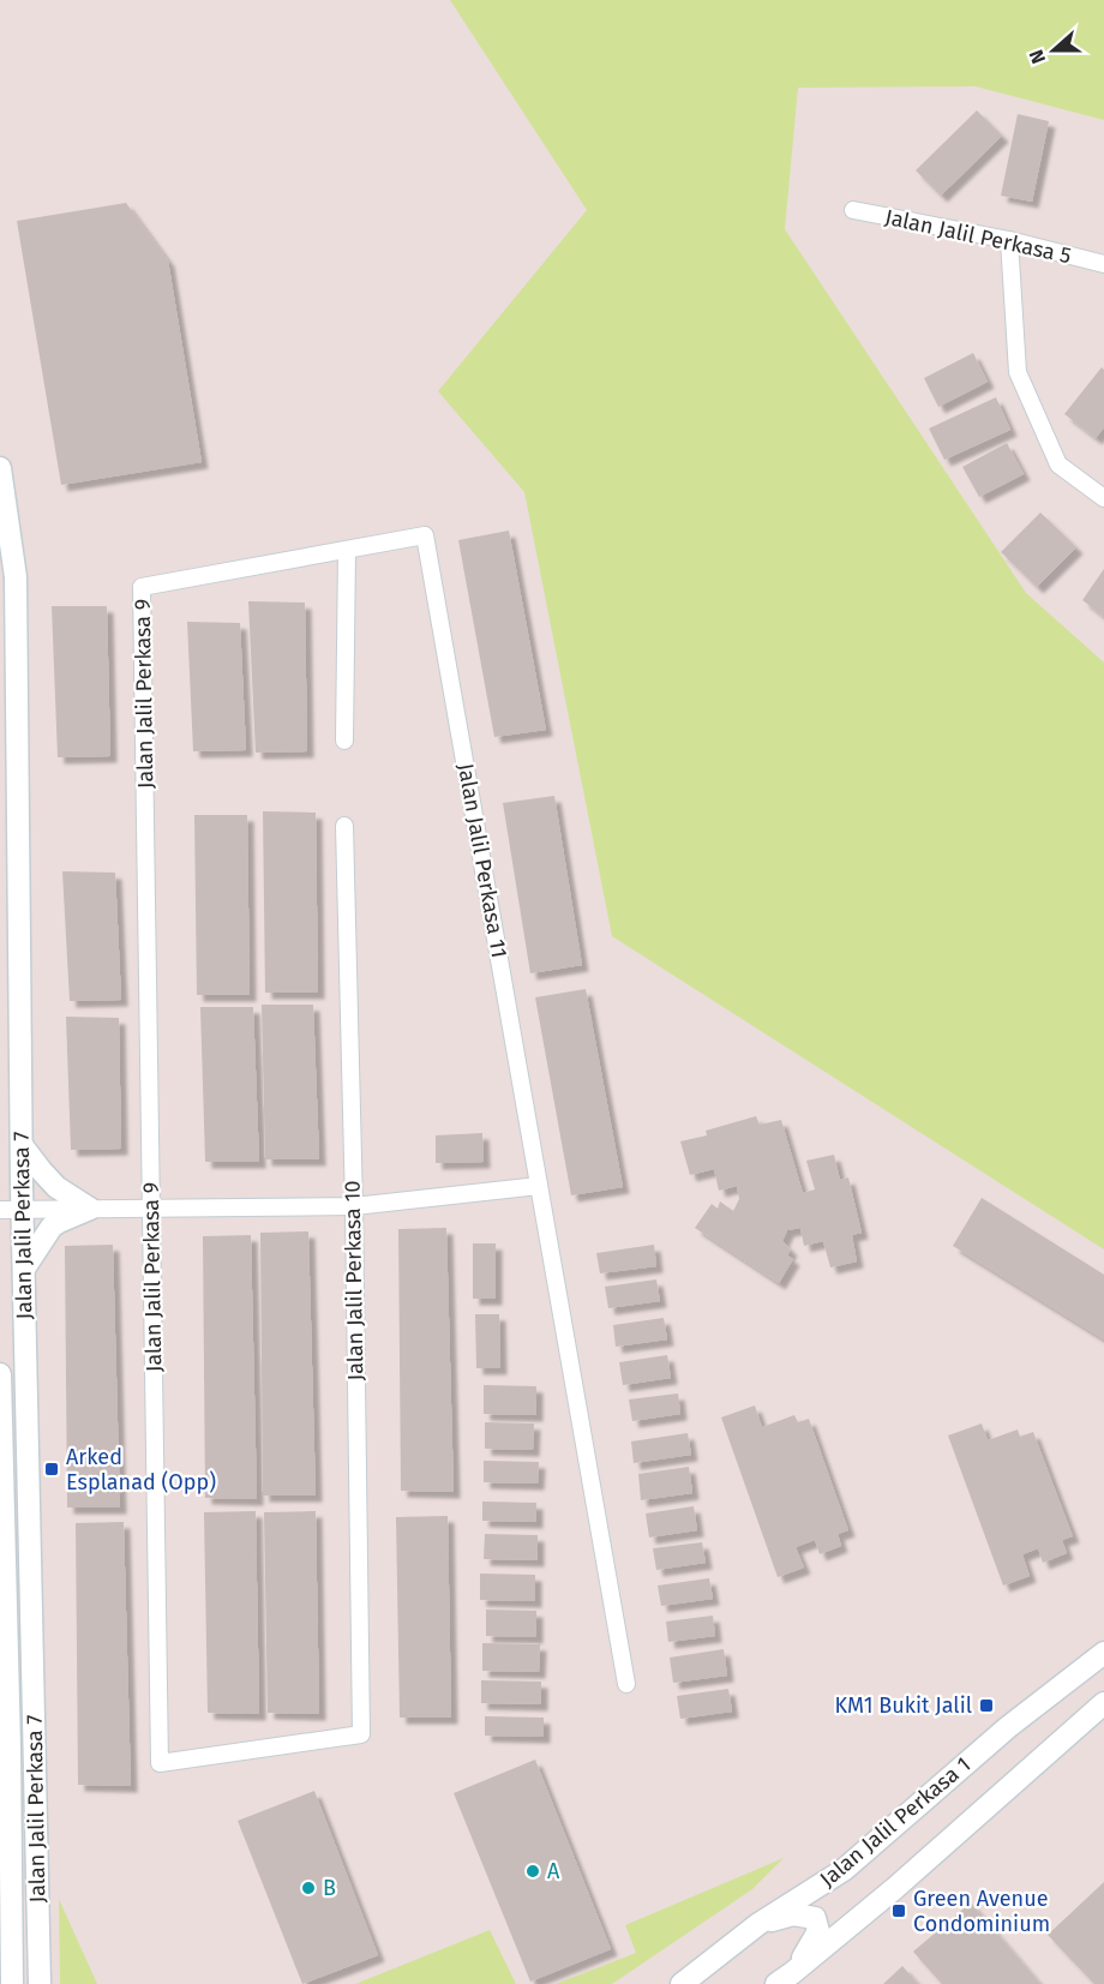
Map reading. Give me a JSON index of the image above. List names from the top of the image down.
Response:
{
  "streets": {
    "street": [
      "Jalan Jalil Perkasa 5",
      "Jalan Jalil Perkasa 9",
      "Jalan Jalil Perkasa 11",
      "Jalan Jalil Perkasa 7",
      "Jalan Jalil Perkasa 10",
      "Jalan Jalil Perkasa 1"
    ]
  },
  "crossings": [
    ["Jalan Jalil Perkasa 9", "Jalan Jalil Perkasa 11"],
    ["Jalan Jalil Perkasa 9", "Jalan Jalil Perkasa 10"]
  ],
  "places": {
    "transit": ["Arked Esplanad (Opp)", "KM1 Bukit Jalil", "Green Avenue Condominium"],
    "other": ["A", "B"]
  },
  "north": "left"
}
